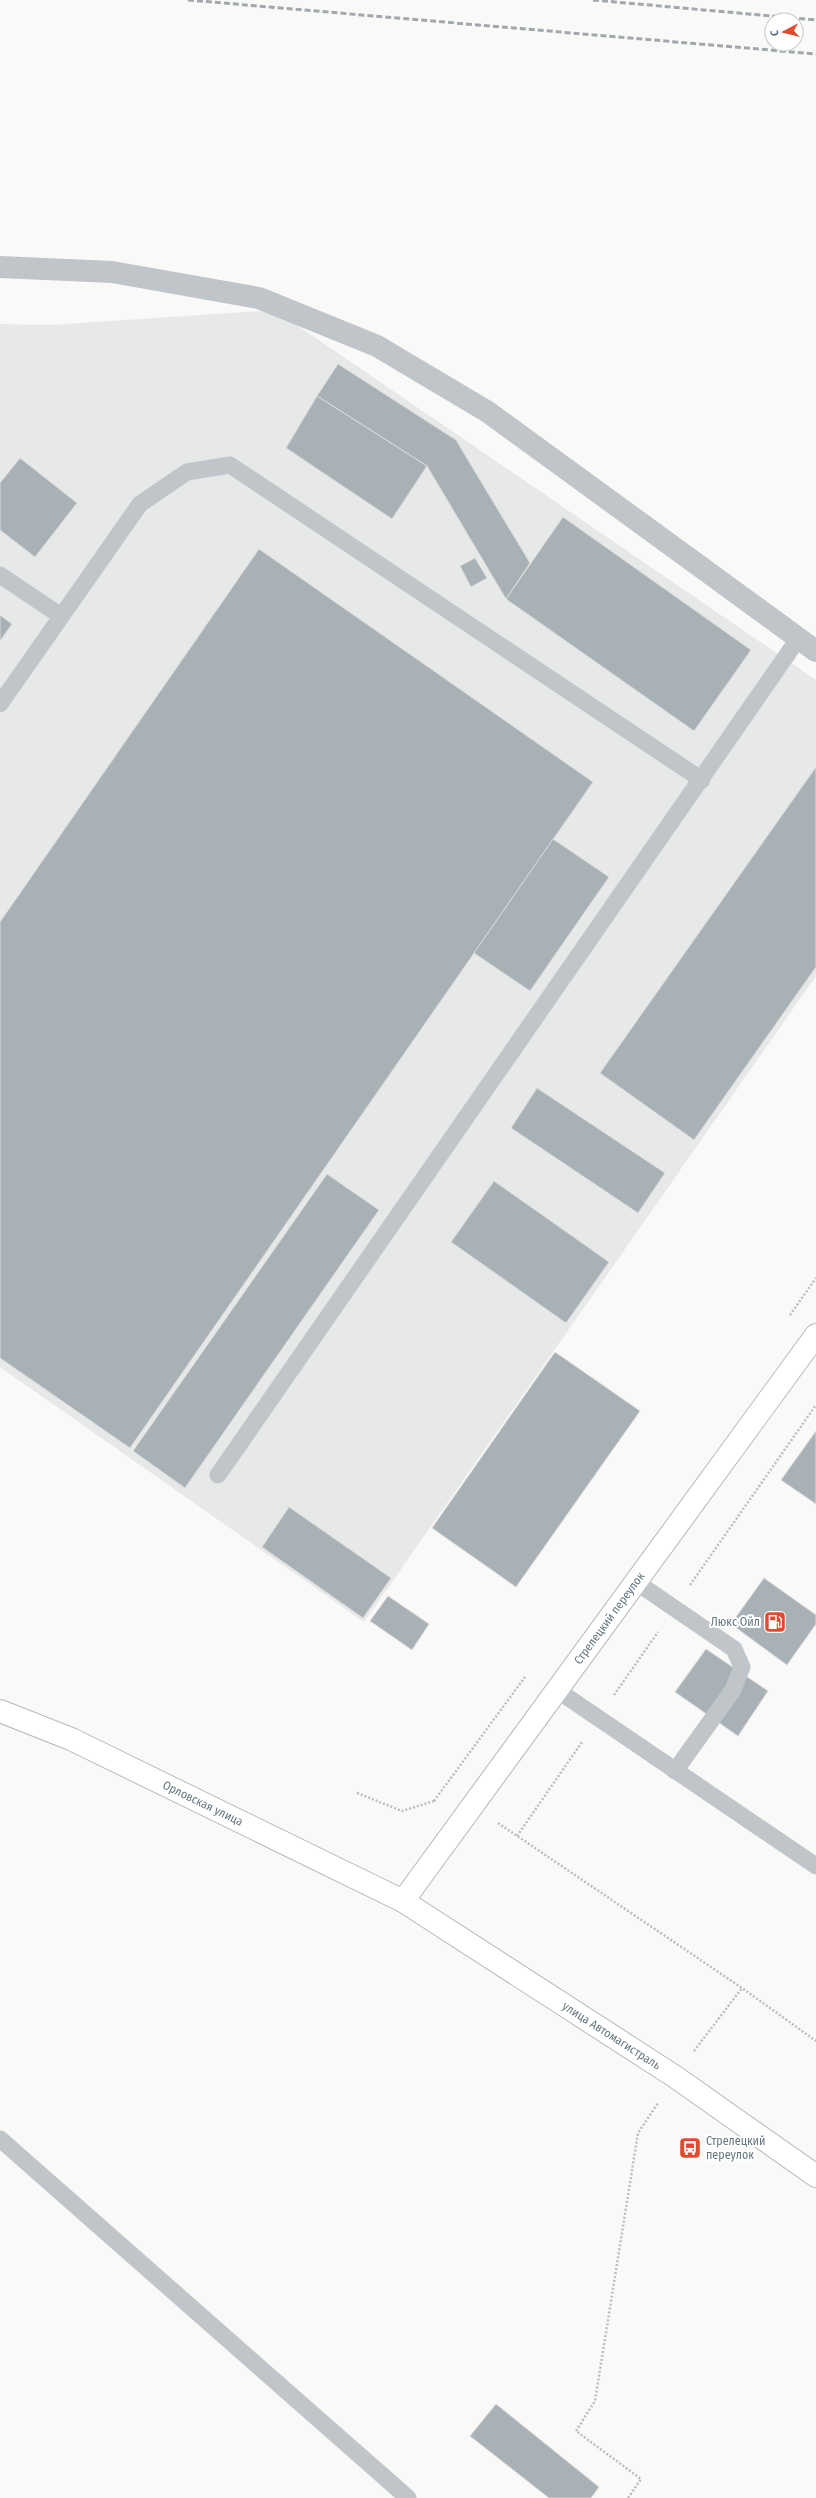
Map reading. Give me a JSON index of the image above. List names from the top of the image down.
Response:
{
  "streets": {
    "main road": ["Стрелецкий переулок", "Орловская улица", "улица Автомагистраль"]
  },
  "crossings": [
    ["Стрелецкий переулок", "Орловская улица"],
    ["Стрелецкий переулок", "улица Автомагистраль"],
    ["Орловская улица", "улица Автомагистраль"]
  ],
  "places": {
    "fuel station": ["Люкс Ойл"],
    "bus stop": ["Стрелецкий переулок"]
  },
  "north": "left"
}
